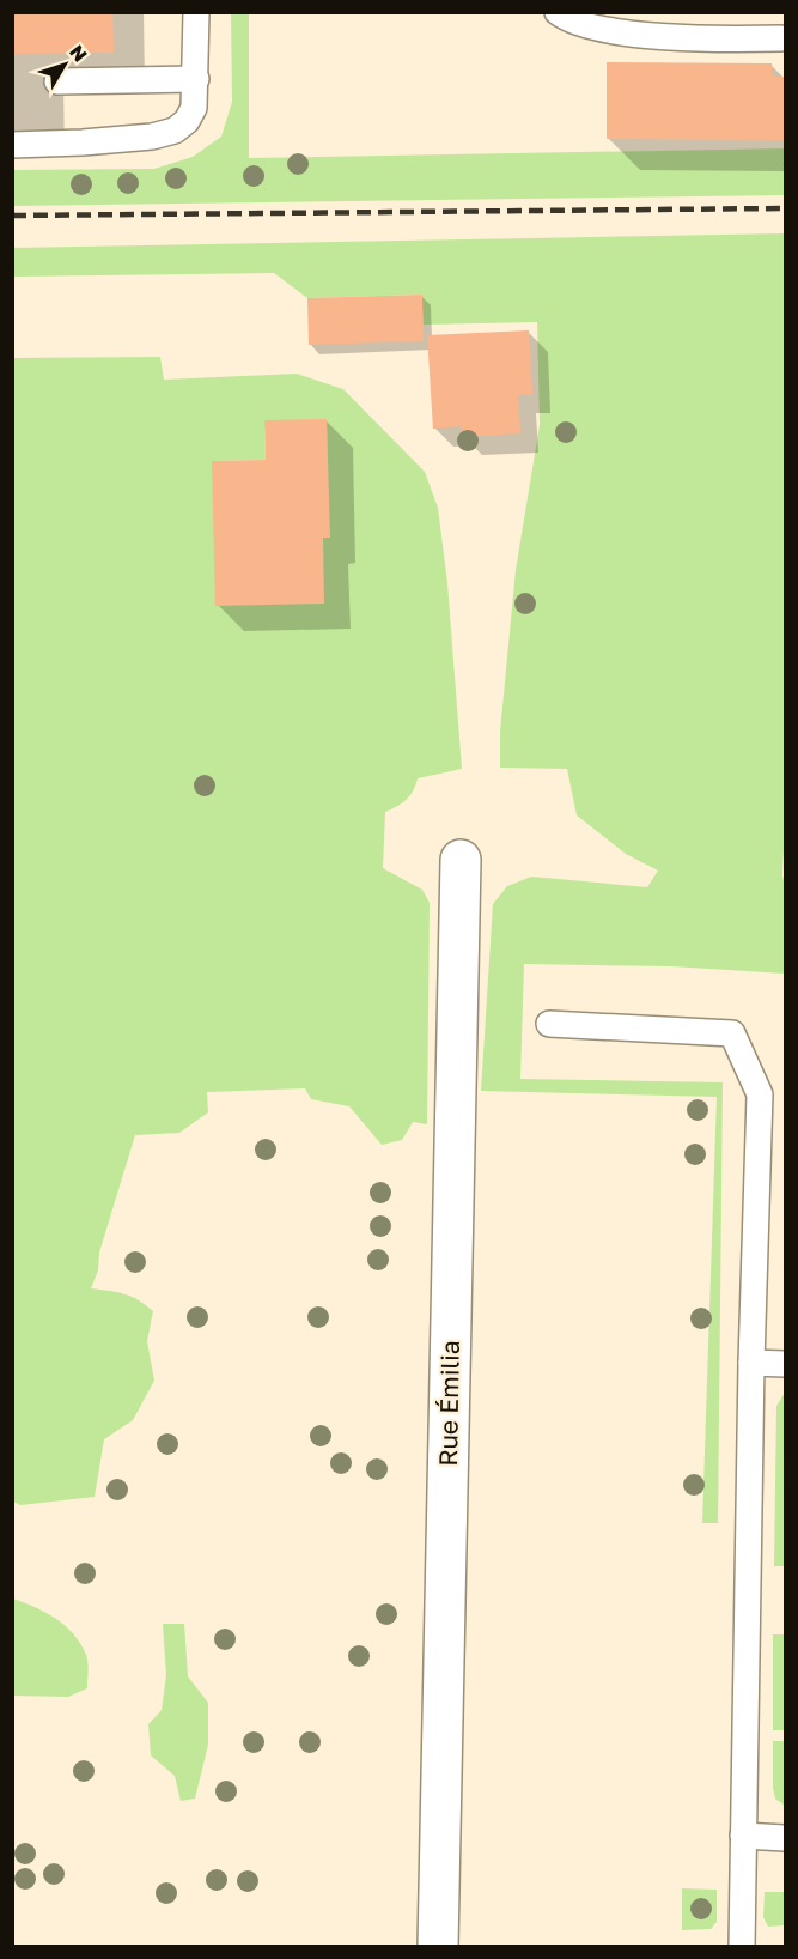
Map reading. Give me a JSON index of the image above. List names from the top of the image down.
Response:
{
  "streets": {
    "street": ["Rue Émilia"]
  },
  "north": "top right"
}
